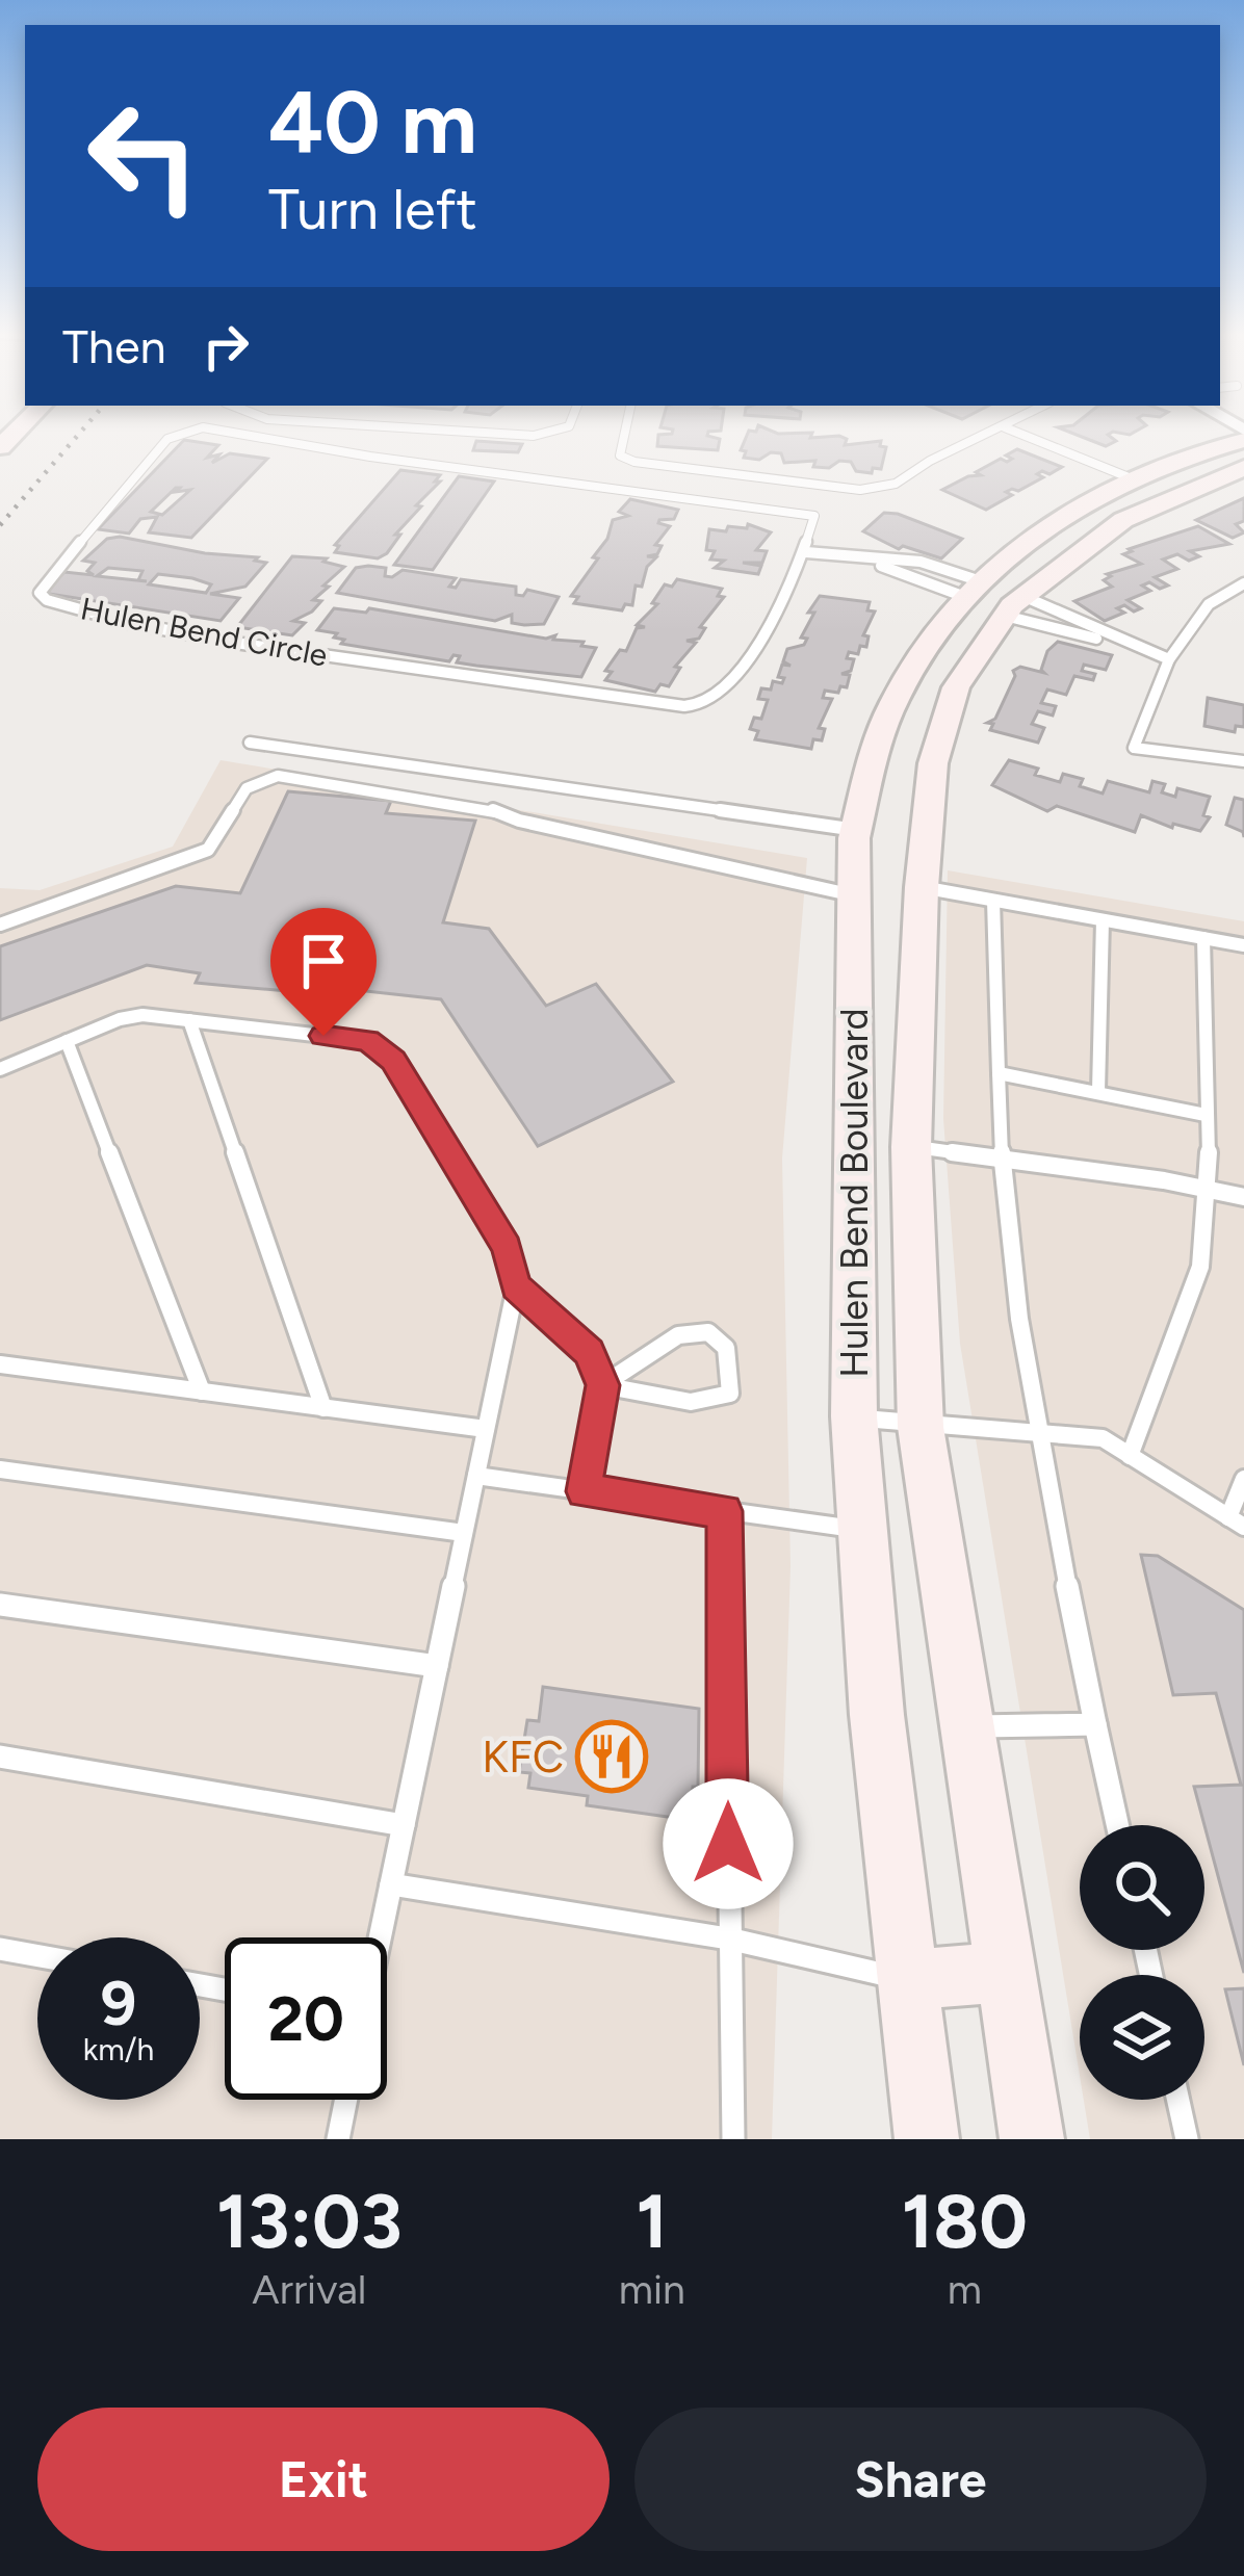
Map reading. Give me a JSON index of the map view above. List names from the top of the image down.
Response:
{
  "streets": {
    "street": ["Hulen Bend Boulevard"],
    "lane": ["Hulen Bend Circle"]
  },
  "places": {
    "restaurant": ["KFC"]
  },
  "page": {
    "turn": ["40 m", "Turn left"],
    "then": "Then",
    "speed": "9 km/h",
    "limit": "20",
    "eta": [
      "13:03",
      "Arrival",
      "1",
      "min",
      "180",
      "m"
    ],
    "buttons": ["Exit", "Share"]
  }
}
